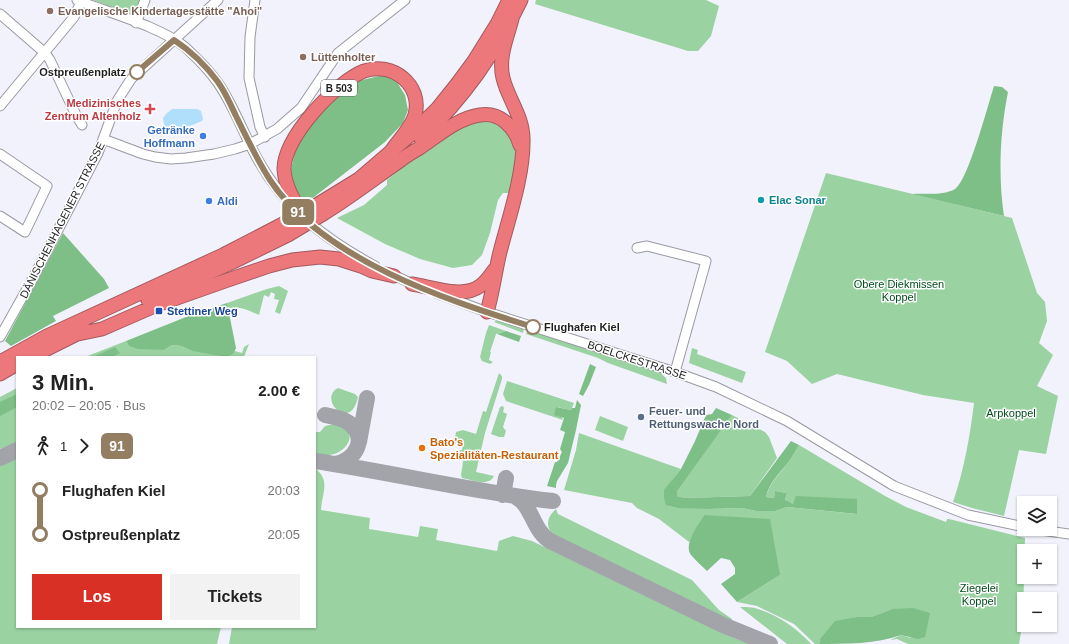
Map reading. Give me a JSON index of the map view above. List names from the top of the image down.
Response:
{
  "streets": {
    "highway": ["B 503"],
    "street": ["DÄNISCHENHAGENER STRASSE", "BOELCKESTRASSE"]
  },
  "crossings": [
    ["B 503", "BOELCKESTRASSE"],
    ["DÄNISCHENHAGENER STRASSE", "BOELCKESTRASSE"]
  ],
  "parks": ["Obere Diekmissen Koppel", "Arpkoppel", "Ziegelei Koppel"],
  "places": {
    "other": [
      "Evangelische Kindertagesstätte \"Ahoi\"",
      "Lüttenholter",
      "Ostpreußenplatz",
      "Getränke Hoffmann",
      "Elac Sonar",
      "Aldi",
      "Flughafen Kiel",
      "Feuer- und Rettungswache Nord",
      "Bato's Spezialitäten-Restaurant"
    ],
    "health": ["Medizinisches Zentrum Altenholz"],
    "transit": ["Stettiner Weg"]
  },
  "lines": ["bus line 91"],
  "page": {
    "on_map": "91",
    "heading": ["3 Min.", "20:02 – 20:05 · Bus", "2.00 €"],
    "legs": ["1", "91"],
    "list": [
      {
        "name": "Flughafen Kiel",
        "value": "20:03"
      },
      {
        "name": "Ostpreußenplatz",
        "value": "20:05"
      }
    ],
    "map_buttons": ["+", "−"],
    "buttons": ["Los", "Tickets"]
  }
}
